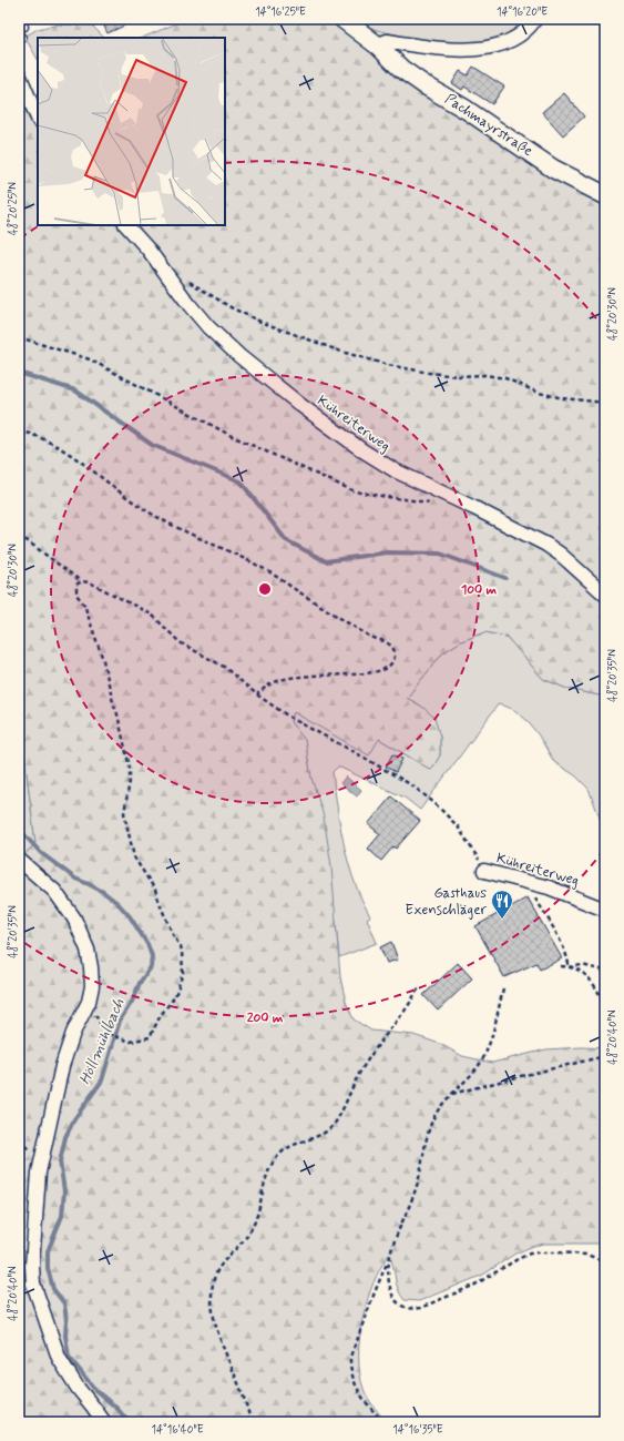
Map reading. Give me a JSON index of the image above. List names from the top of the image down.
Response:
{
  "streets": {
    "street": ["Pachmayrstraße", "Kühreiterweg"]
  },
  "water": ["Höllmühlbach"],
  "places": {
    "restaurant": ["Gasthaus Exenschläger"]
  },
  "coordinates": [
    "14°16'25\"E",
    "14°16'20\"E",
    "48°20'25\"N",
    "48°20'30\"N",
    "48°20'35\"N",
    "48°20'40\"N",
    "14°16'40\"E",
    "14°16'35\"E"
  ],
  "rings": ["100 m", "200 m"]
}
